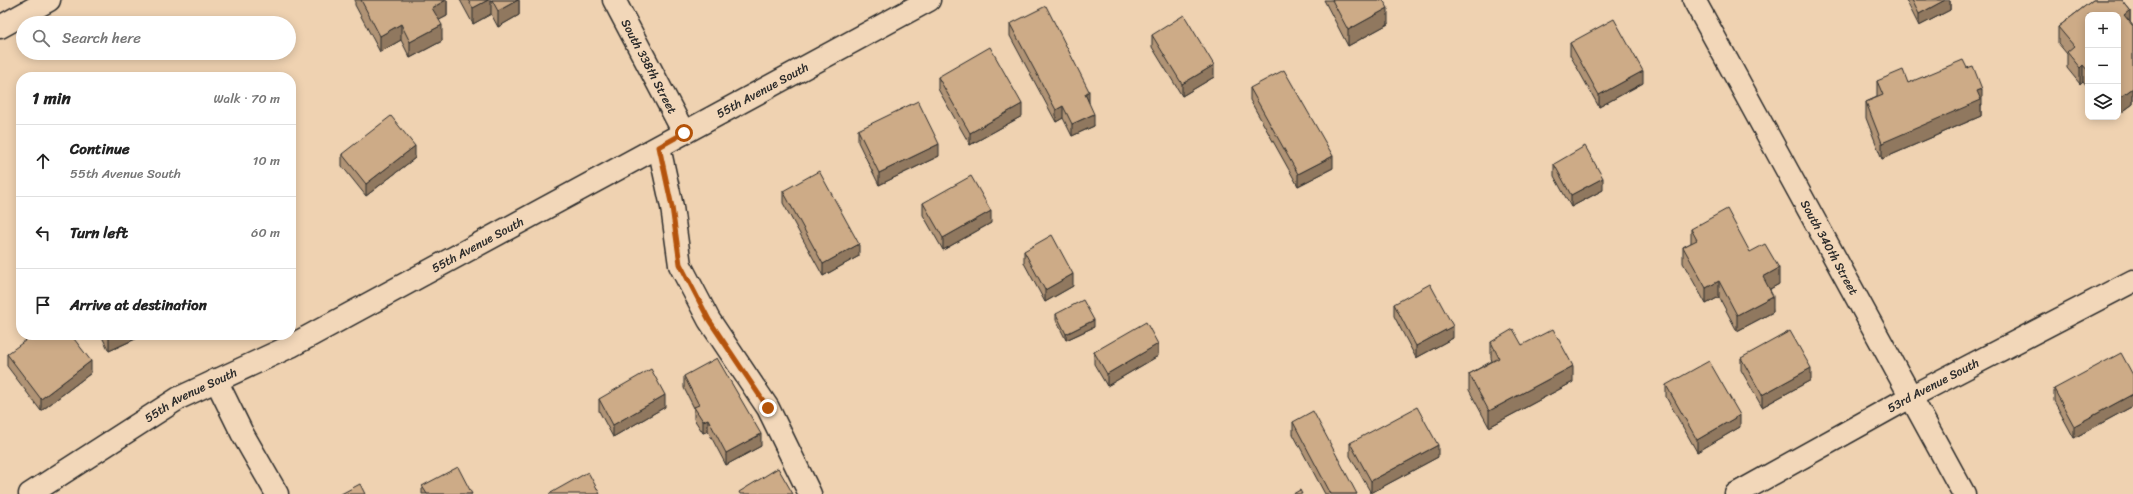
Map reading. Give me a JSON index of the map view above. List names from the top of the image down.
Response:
{
  "streets": {
    "street": [
      "South 338th Street",
      "55th Avenue South",
      "South 340th Street",
      "53rd Avenue South"
    ]
  },
  "crossings": [
    ["South 338th Street", "55th Avenue South"],
    ["South 340th Street", "53rd Avenue South"]
  ],
  "page": {
    "map_buttons": ["+", "−"],
    "search": "Search here",
    "heading": ["1 min", "Walk · 70 m"],
    "list": [
      ["Continue", "55th Avenue South", "10 m"],
      ["Turn left", "60 m"],
      "Arrive at destination"
    ]
  }
}
